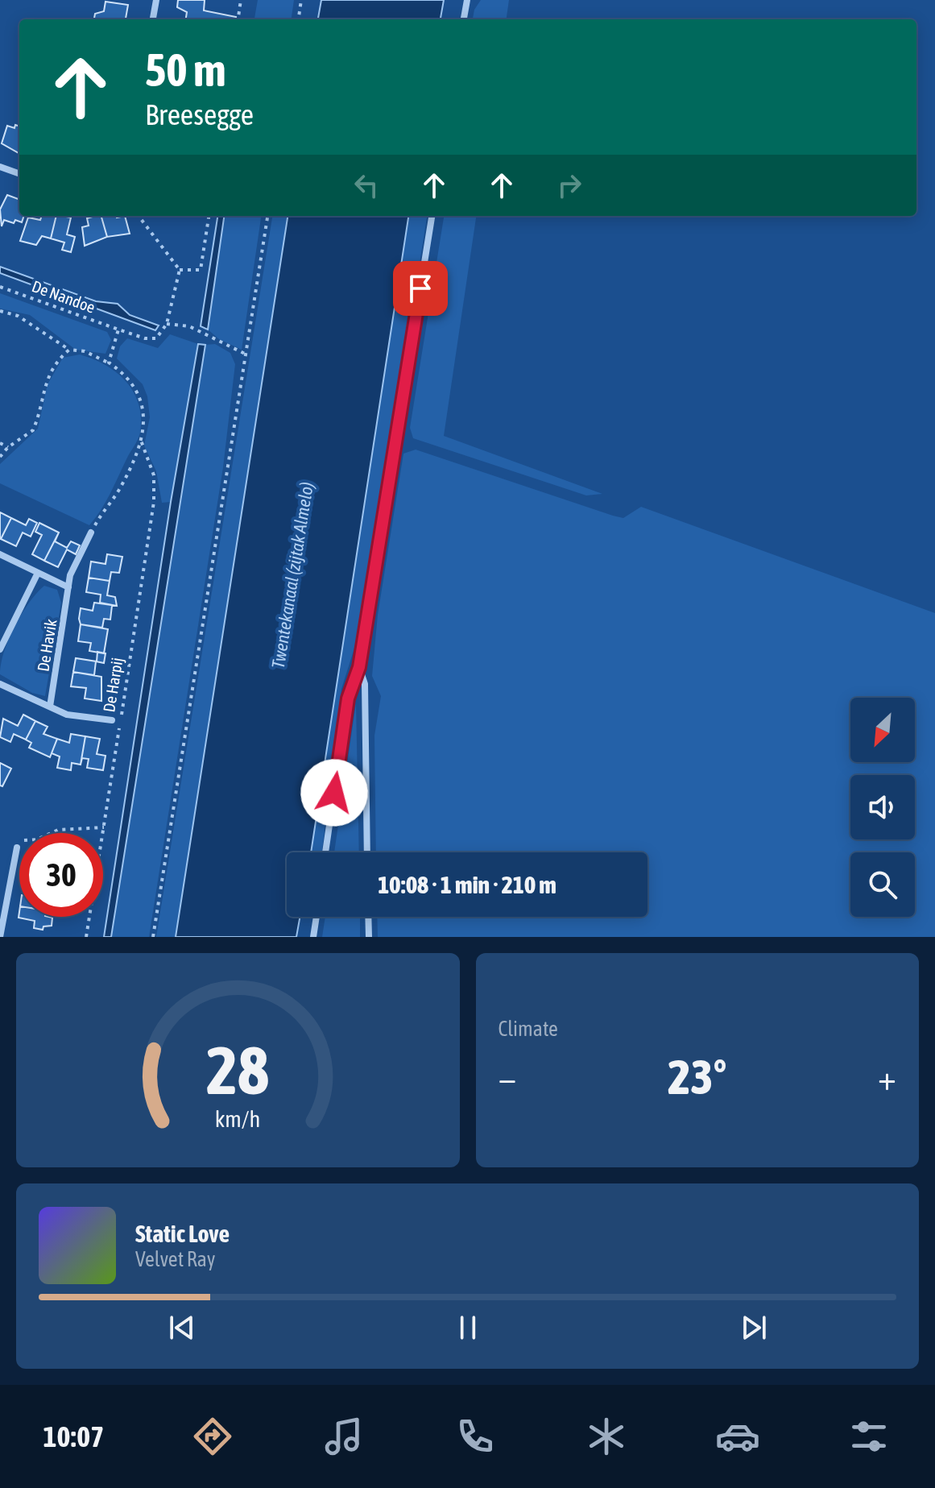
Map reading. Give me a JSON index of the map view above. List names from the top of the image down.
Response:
{
  "streets": {
    "street": ["De Havik"],
    "path": ["De Nandoe", "De Harpij"]
  },
  "water": ["Twentekanaal (zijtak Almelo)"],
  "north": "bottom left",
  "page": {
    "turn": ["50 m", "Breesegge"],
    "limit": "30",
    "trip": "10:08 · 1 min · 210 m",
    "tile": "Climate",
    "heat": ["−", "23°", "+"],
    "song": ["Static Love", "Velvet Ray"],
    "tabs": "10:07",
    "gauge": ["28", "km/h"]
  }
}
